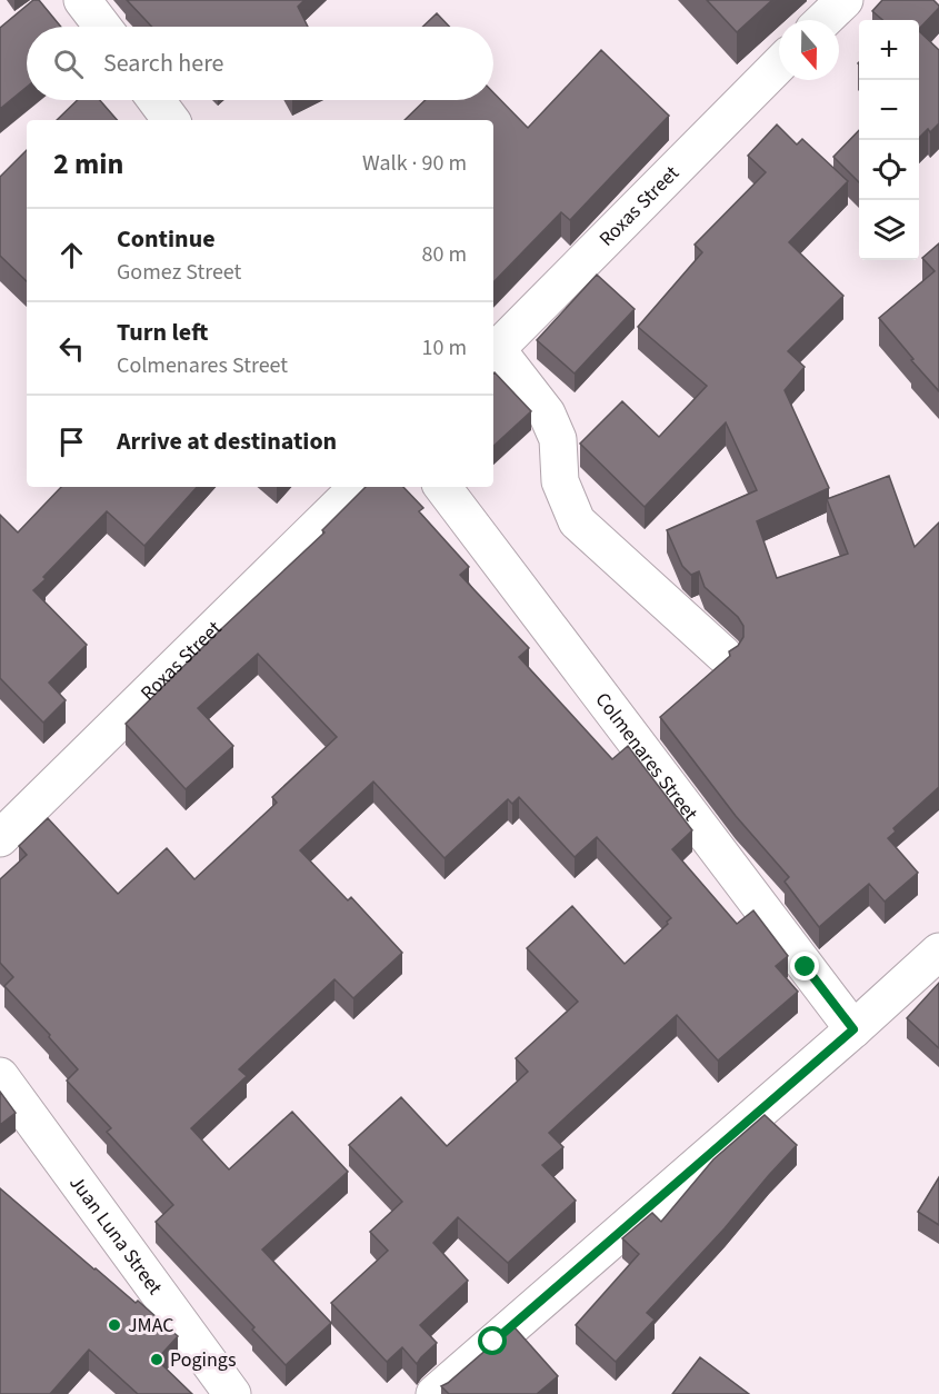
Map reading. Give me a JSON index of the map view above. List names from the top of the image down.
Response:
{
  "streets": {
    "street": ["Roxas Street", "Colmenares Street", "Juan Luna Street"]
  },
  "places": ["JMAC", "Pogings"],
  "north": "bottom",
  "page": {
    "map_buttons": ["+", "−"],
    "search": "Search here",
    "heading": ["2 min", "Walk · 90 m"],
    "list": [
      ["Continue", "Gomez Street", "80 m"],
      ["Turn left", "Colmenares Street", "10 m"],
      "Arrive at destination"
    ]
  }
}
